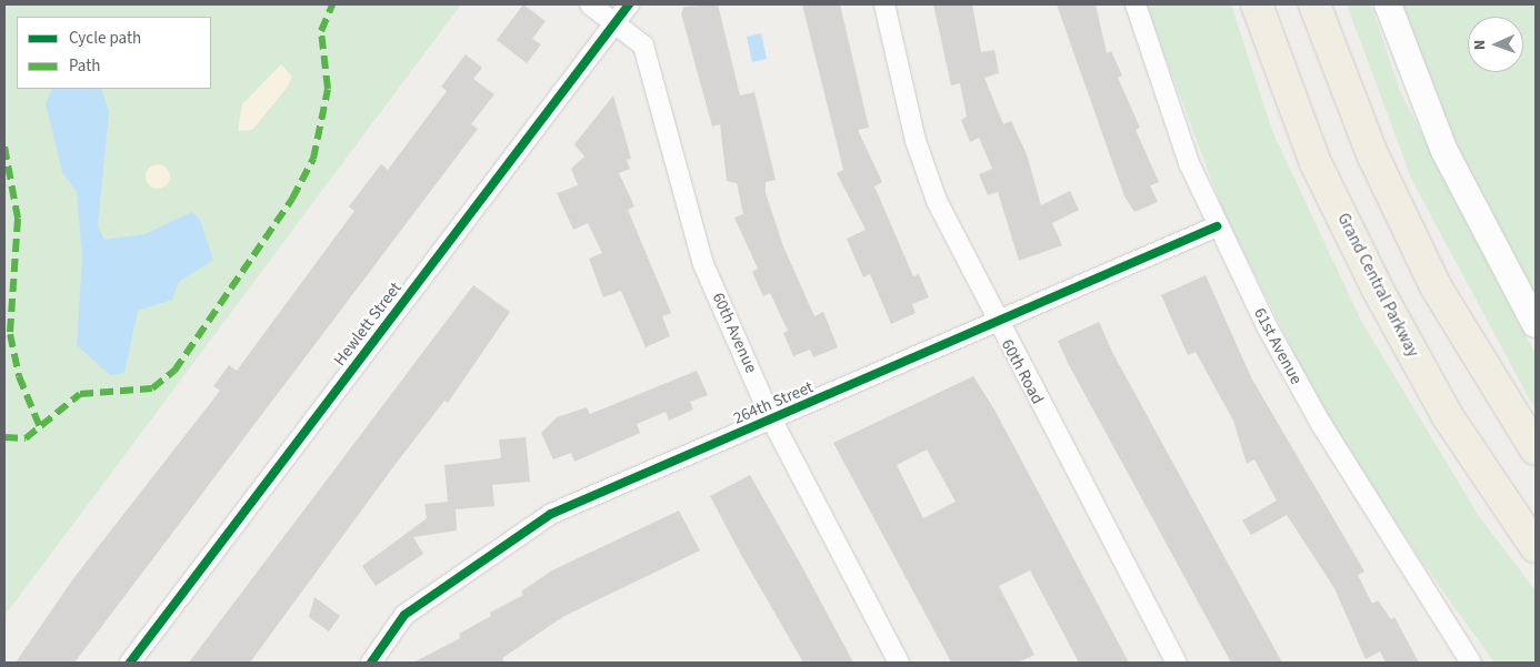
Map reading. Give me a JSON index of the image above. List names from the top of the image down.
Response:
{
  "streets": {
    "highway": ["Grand Central Parkway"],
    "street": [
      "Hewlett Street",
      "60th Avenue",
      "61st Avenue",
      "60th Road",
      "264th Street"
    ]
  },
  "crossings": [
    ["Hewlett Street", "60th Avenue"],
    ["60th Avenue", "264th Street"],
    ["61st Avenue", "264th Street"],
    ["60th Road", "264th Street"]
  ],
  "legend": ["Cycle path", "Path"],
  "north": "left"
}
